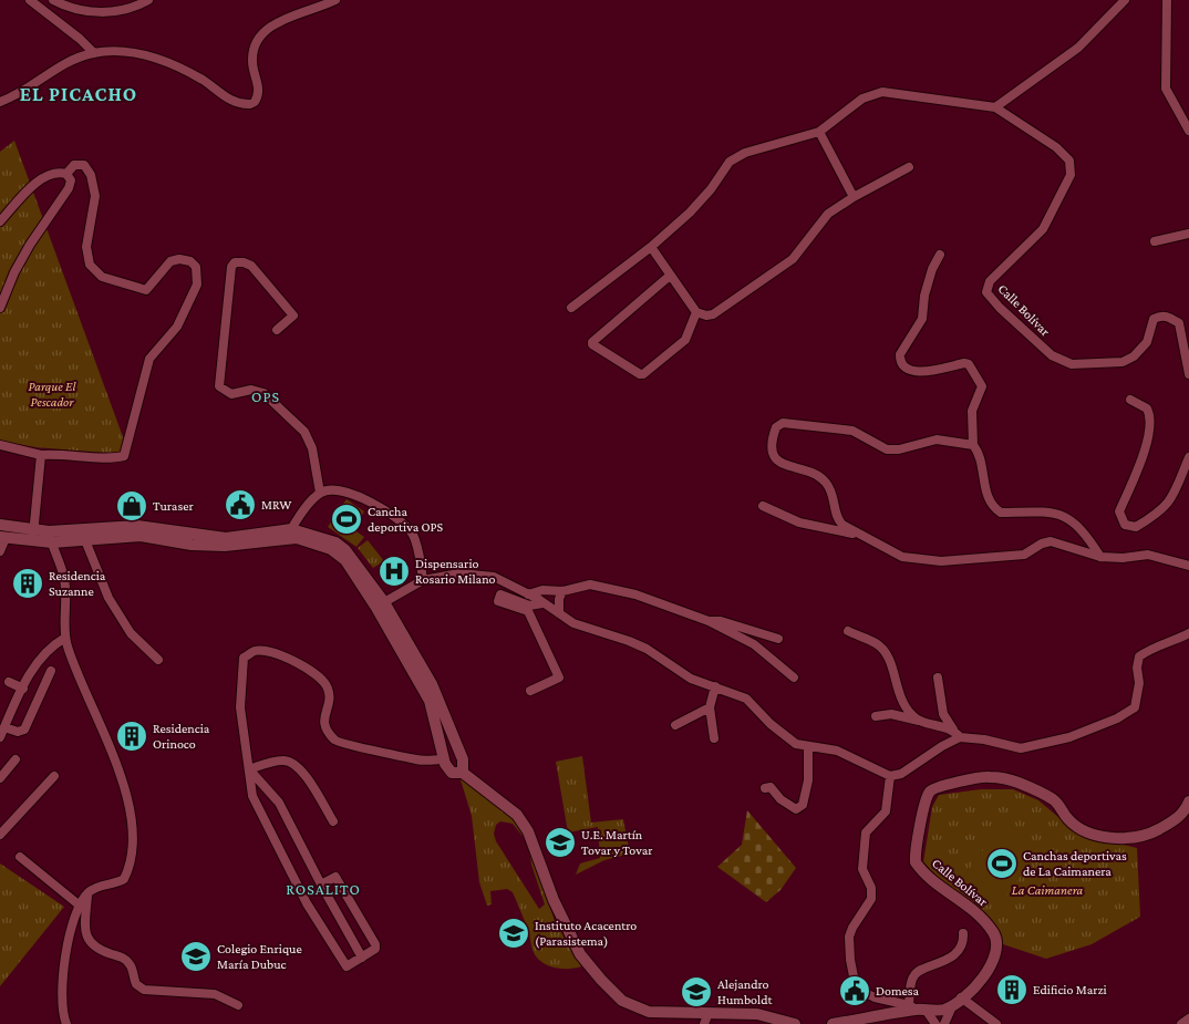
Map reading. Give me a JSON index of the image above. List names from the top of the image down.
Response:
{
  "streets": {
    "street": ["Calle Bolívar"]
  },
  "districts": ["EL PICACHO", "OPS", "ROSALITO"],
  "parks": ["Parque El Pescador", "La Caimanera"],
  "places": {
    "public building": ["MRW", "Domesa"],
    "shop": ["Turaser"],
    "sports": ["Cancha deportiva OPS", "Canchas deportivas de La Caimanera"],
    "hospital": ["Dispensario Rosario Milano"],
    "building": ["Residencia Suzanne", "Residencia Orinoco", "Edificio Marzi"],
    "school or university": [
      "U.E. Martín Tovar y Tovar",
      "Instituto Acacentro (Parasistema)",
      "Colegio Enrique María Dubuc",
      "Alejandro Humboldt"
    ]
  }
}
